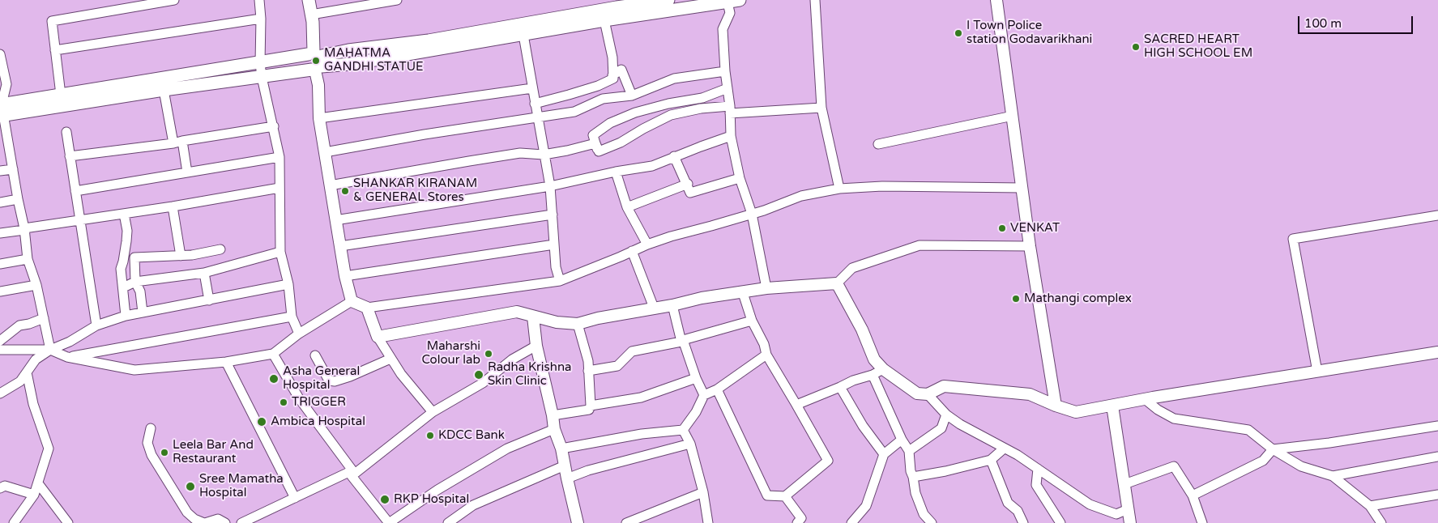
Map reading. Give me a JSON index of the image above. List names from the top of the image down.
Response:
{
  "places": [
    "I Town Police station Godavarikhani",
    "SACRED HEART HIGH SCHOOL EM",
    "MAHATMA GANDHI STATUE",
    "SHANKAR KIRANAM & GENERAL Stores",
    "VENKAT",
    "Mathangi complex",
    "Maharshi Colour lab",
    "Radha Krishna Skin Clinic",
    "Asha General Hospital",
    "TRIGGER",
    "Ambica Hospital",
    "KDCC Bank",
    "Leela Bar And Restaurant",
    "Sree Mamatha Hospital",
    "RKP Hospital"
  ],
  "scale_bar": "100 m"
}
